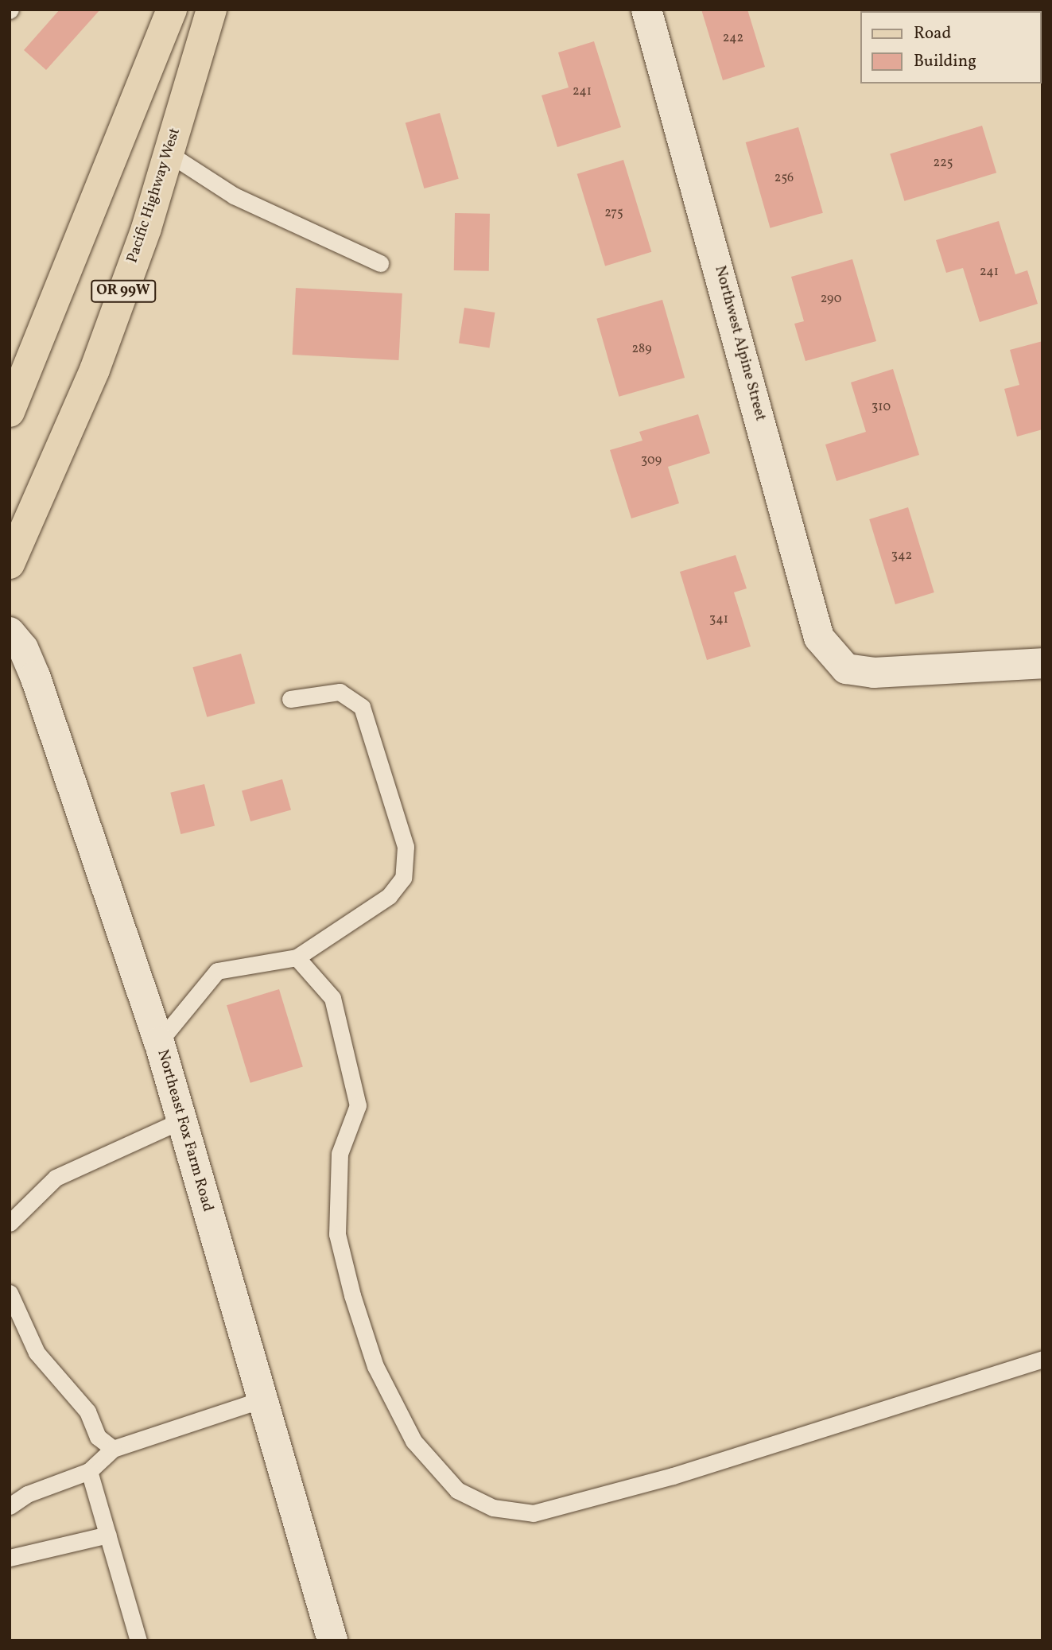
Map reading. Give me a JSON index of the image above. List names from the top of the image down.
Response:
{
  "streets": {
    "main road": ["Pacific Highway West", "OR 99W"],
    "street": ["Northwest Alpine Street", "Northeast Fox Farm Road"]
  },
  "house_numbers": [
    "242",
    "241",
    "225",
    "256",
    "275",
    "241",
    "290",
    "289",
    "310",
    "309",
    "342",
    "341"
  ],
  "legend": ["Road", "Building"]
}
